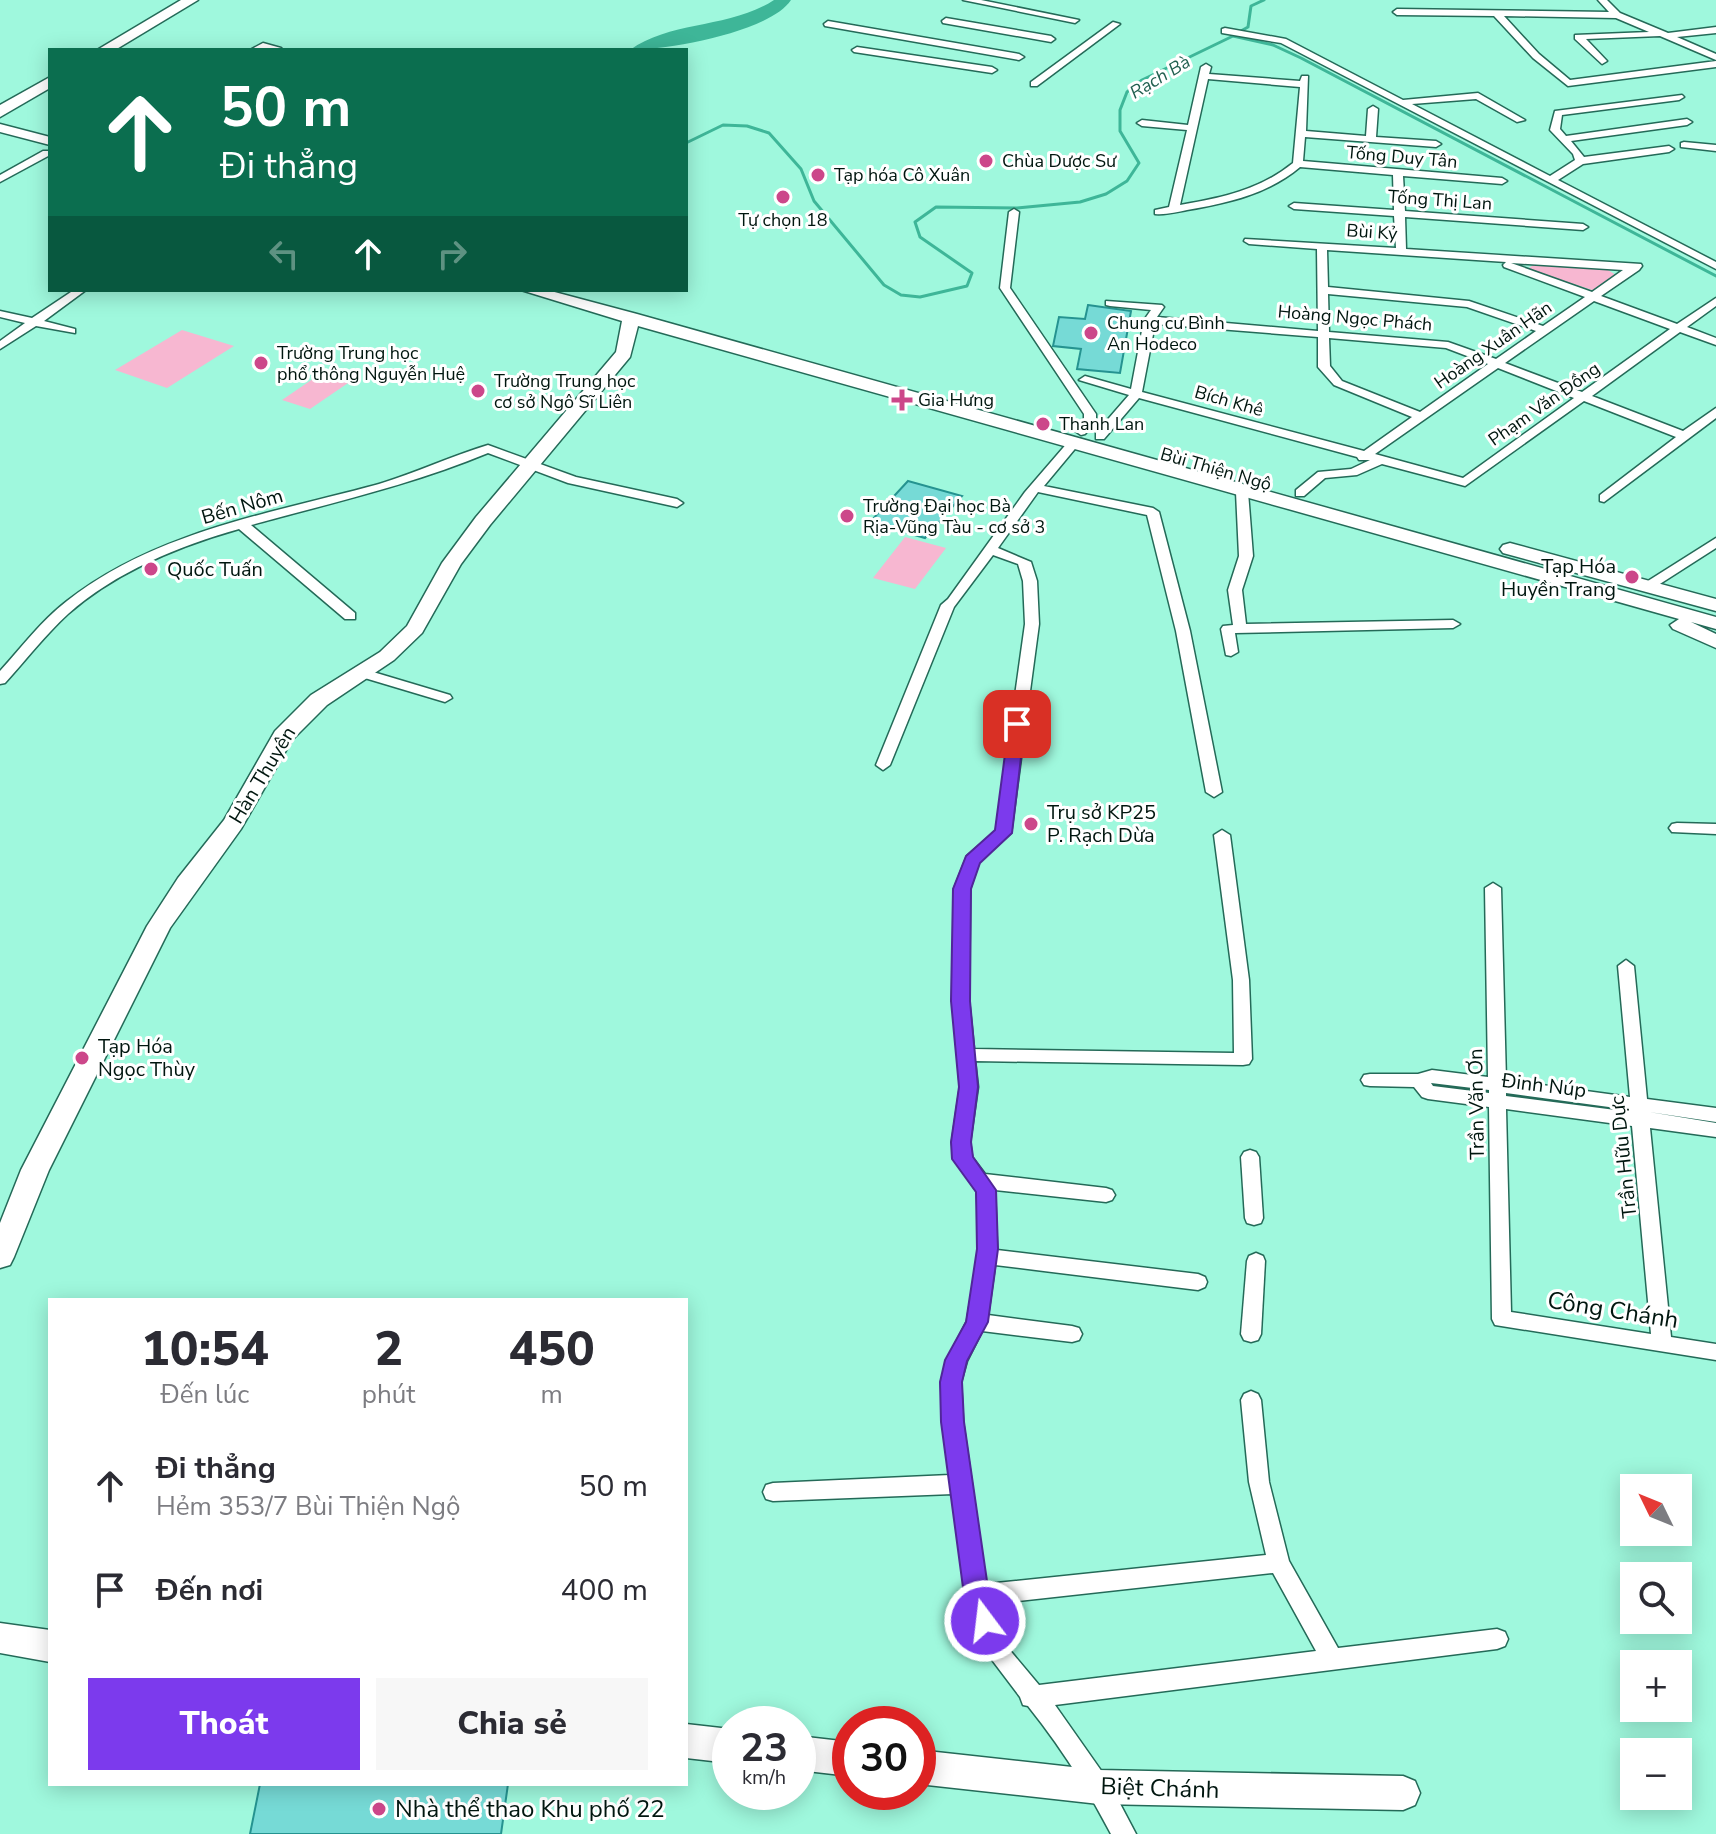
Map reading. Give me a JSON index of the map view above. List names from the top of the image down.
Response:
{
  "streets": {
    "main road": ["Bùi Thiện Ngộ", "Hàn Thuyên", "Biệt Chánh"],
    "street": [
      "Tống Duy Tân",
      "Tống Thị Lan",
      "Bùi Kỷ",
      "Hoàng Ngọc Phách",
      "Hoàng Xuân Hãn",
      "Bích Khê",
      "Phạm Văn Đồng",
      "Bến Nôm",
      "Đinh Núp",
      "Trần Văn Ơn",
      "Trần Hữu Dực",
      "Công Chánh"
    ]
  },
  "crossings": [
    ["Bùi Kỷ", "Hoàng Xuân Hãn"],
    ["Bùi Kỷ", "Phạm Văn Đồng"],
    ["Hoàng Ngọc Phách", "Hoàng Xuân Hãn"],
    ["Hoàng Ngọc Phách", "Phạm Văn Đồng"],
    ["Hoàng Xuân Hãn", "Bích Khê"],
    ["Hoàng Xuân Hãn", "Phạm Văn Đồng"],
    ["Bích Khê", "Phạm Văn Đồng"],
    ["Bùi Thiện Ngộ", "Hàn Thuyên"],
    ["Bến Nôm", "Hàn Thuyên"],
    ["Đinh Núp", "Trần Văn Ơn"],
    ["Đinh Núp", "Trần Hữu Dực"],
    ["Trần Văn Ơn", "Công Chánh"],
    ["Trần Hữu Dực", "Công Chánh"]
  ],
  "water": ["Rạch Bà"],
  "places": {
    "other": [
      "Chùa Dược Sư",
      "Tạp hóa Cô Xuân",
      "Tự chọn 18",
      "Chung cư Bình An Hodeco",
      "Trường Trung học phổ thông Nguyễn Huệ",
      "Trường Trung học cơ sở Ngô Sĩ Liên",
      "Thanh Lan",
      "Trường Đại học Bà Rịa-Vũng Tàu - cơ sở 3",
      "Quốc Tuấn",
      "Tạp Hóa Huyền Trang",
      "Trụ sở KP25 P. Rạch Dừa",
      "Tạp Hóa Ngọc Thùy",
      "Nhà thể thao Khu phố 22"
    ],
    "health": ["Gia Hưng"]
  },
  "north": "top left",
  "page": {
    "turn": ["50 m", "Đi thẳng"],
    "eta": [
      "10:54",
      "Đến lúc",
      "2",
      "phút",
      "450",
      "m"
    ],
    "list": [
      {
        "name": "Đi thẳng",
        "note": "Hẻm 353/7 Bùi Thiện Ngộ",
        "value": "50 m"
      },
      {
        "name": "Đến nơi",
        "value": "400 m"
      }
    ],
    "map_buttons": ["+", "−"],
    "buttons": ["Thoát", "Chia sẻ"],
    "speed": "23 km/h",
    "limit": "30"
  }
}
